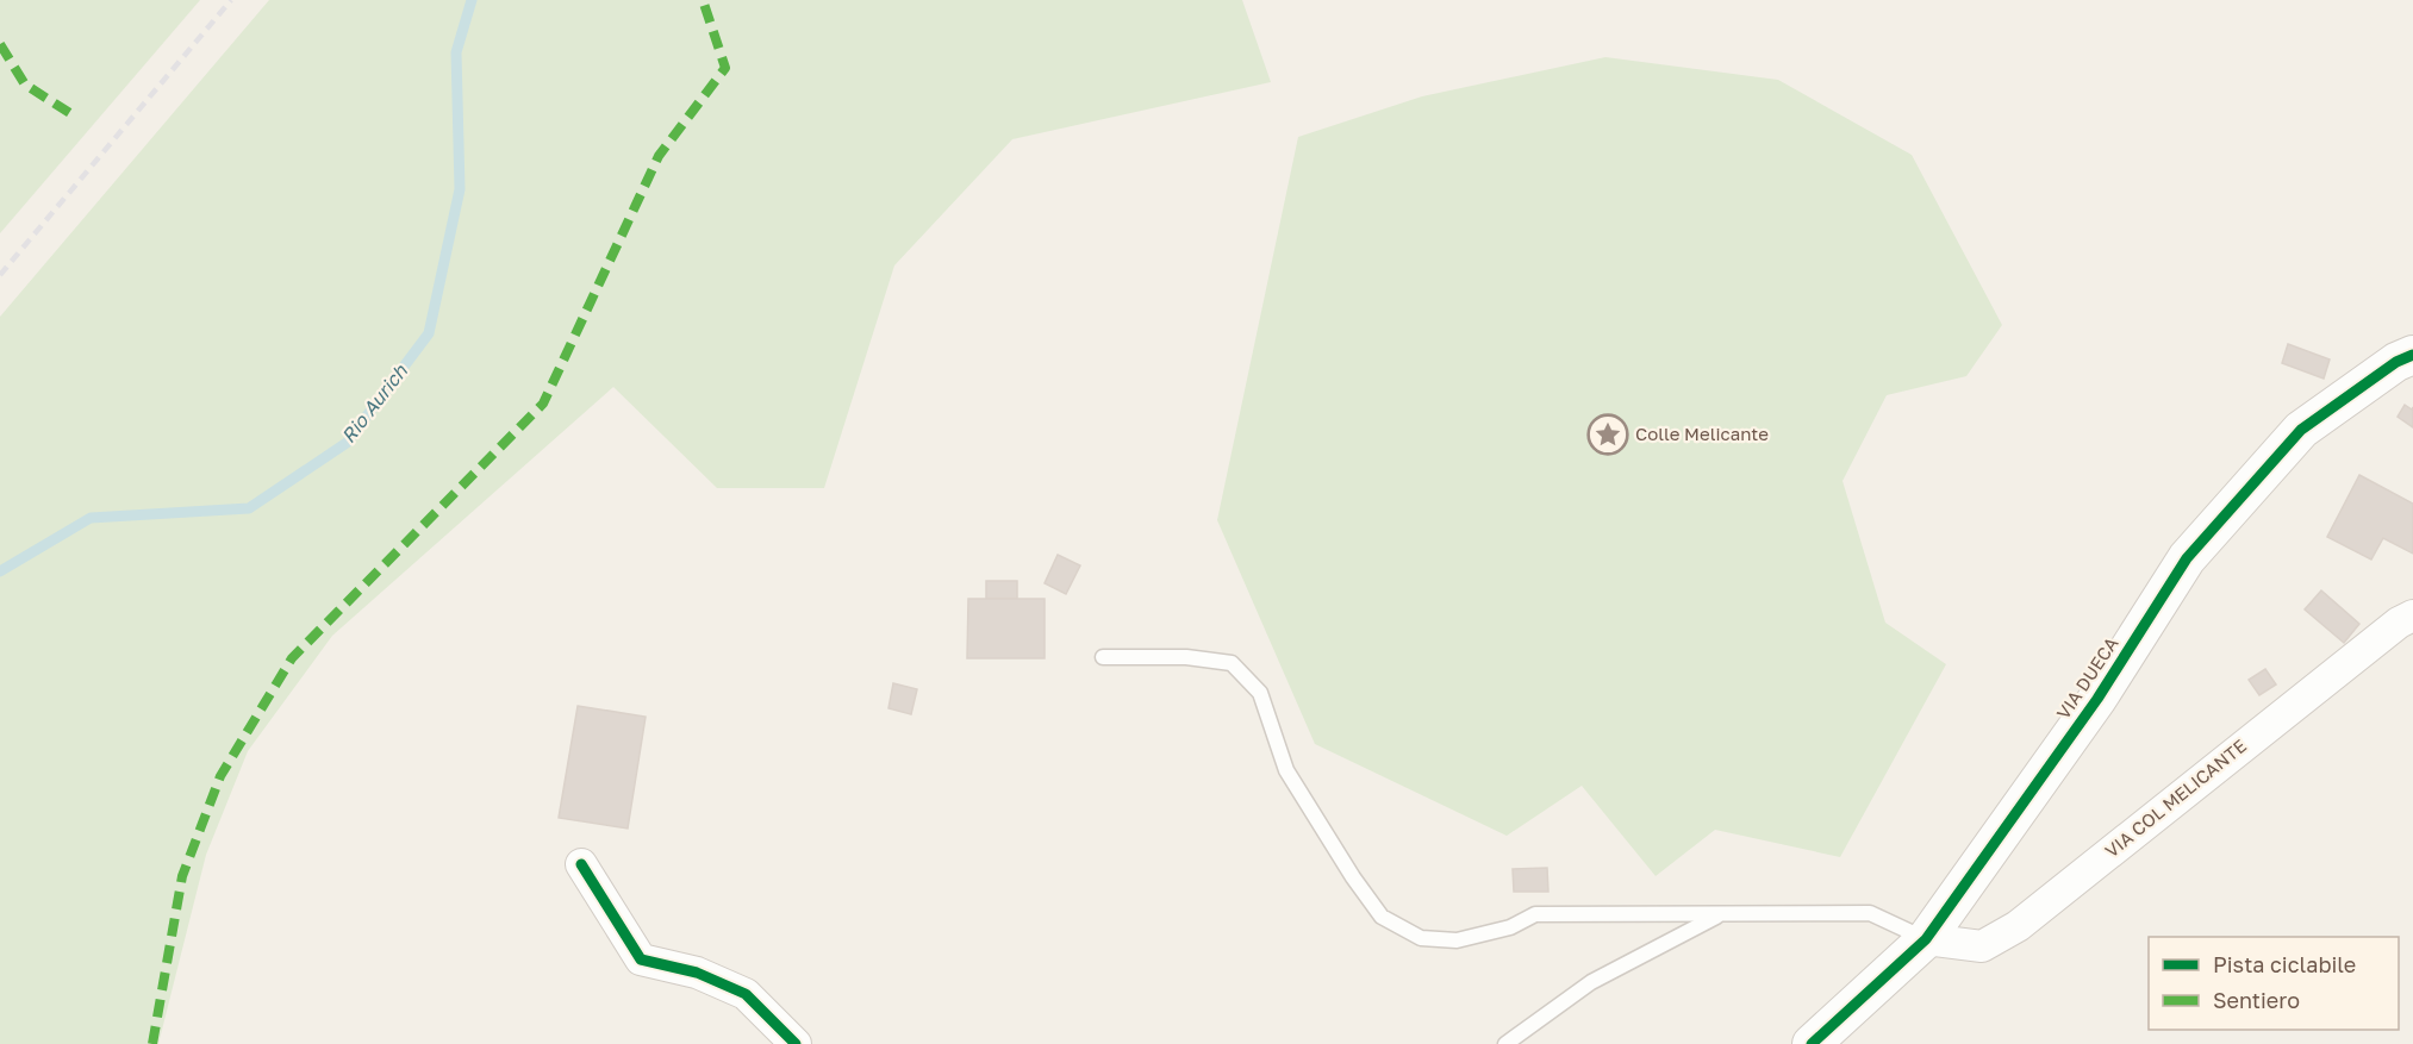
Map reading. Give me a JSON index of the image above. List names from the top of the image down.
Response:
{
  "streets": {
    "street": ["VIA DUECA", "VIA COL MELICANTE"]
  },
  "crossings": [
    ["VIA DUECA", "VIA COL MELICANTE"]
  ],
  "water": ["Rio Aurich"],
  "places": {
    "place": ["Colle Melicante"]
  },
  "legend": ["Pista ciclabile", "Sentiero"]
}
